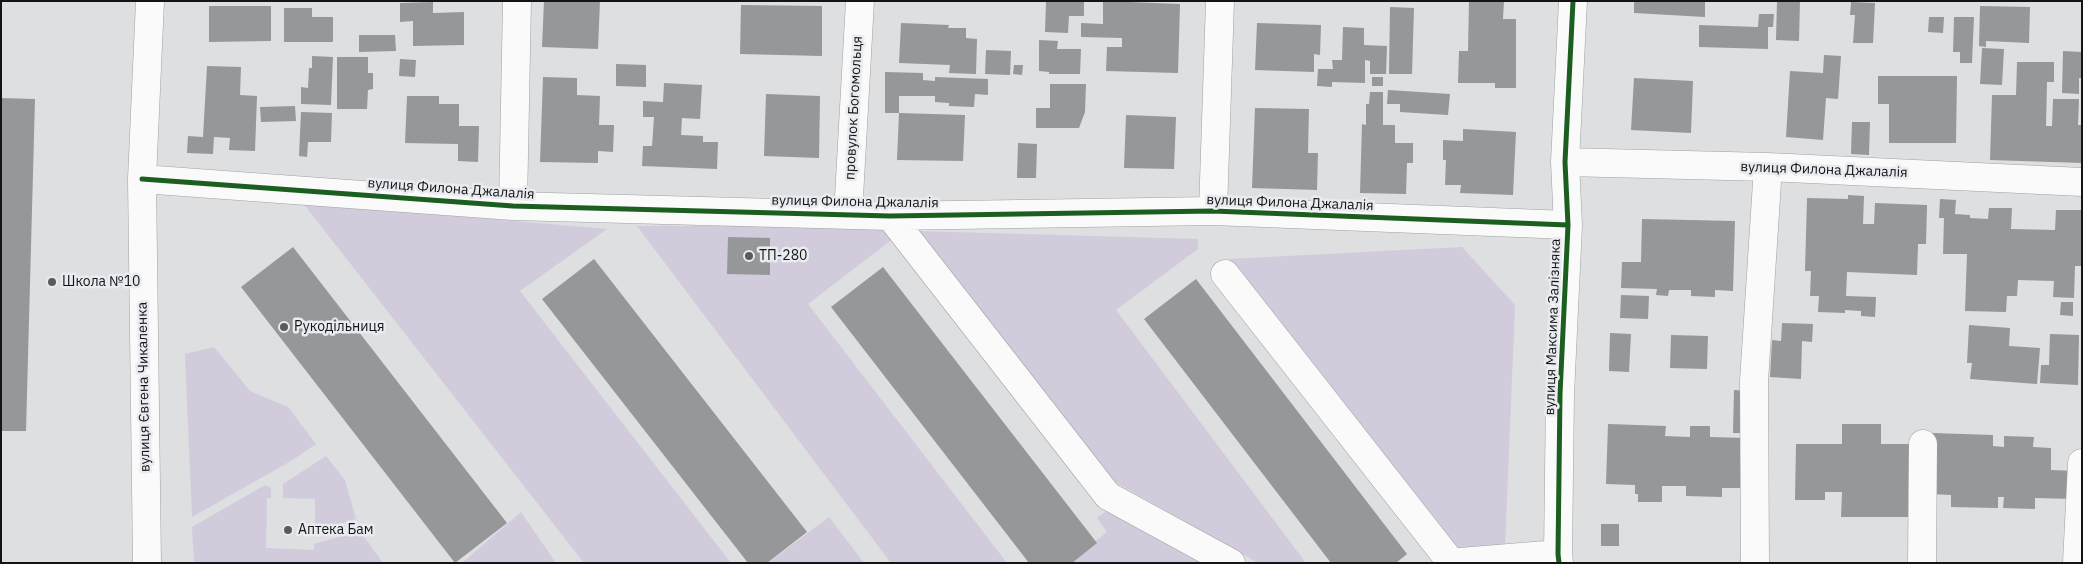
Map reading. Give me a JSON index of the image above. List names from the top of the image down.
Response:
{
  "streets": {
    "street": [
      "провулок Богомольця",
      "вулиця Филона Джалалія",
      "вулиця Максима Залізняка",
      "вулиця Євгена Чикаленка"
    ]
  },
  "crossings": [
    ["провулок Богомольця", "вулиця Филона Джалалія"],
    ["вулиця Филона Джалалія", "вулиця Максима Залізняка"],
    ["вулиця Филона Джалалія", "вулиця Євгена Чикаленка"]
  ],
  "places": [
    "ТП-280",
    "Школа №10",
    "Рукодільниця",
    "Аптека Бам"
  ]
}
